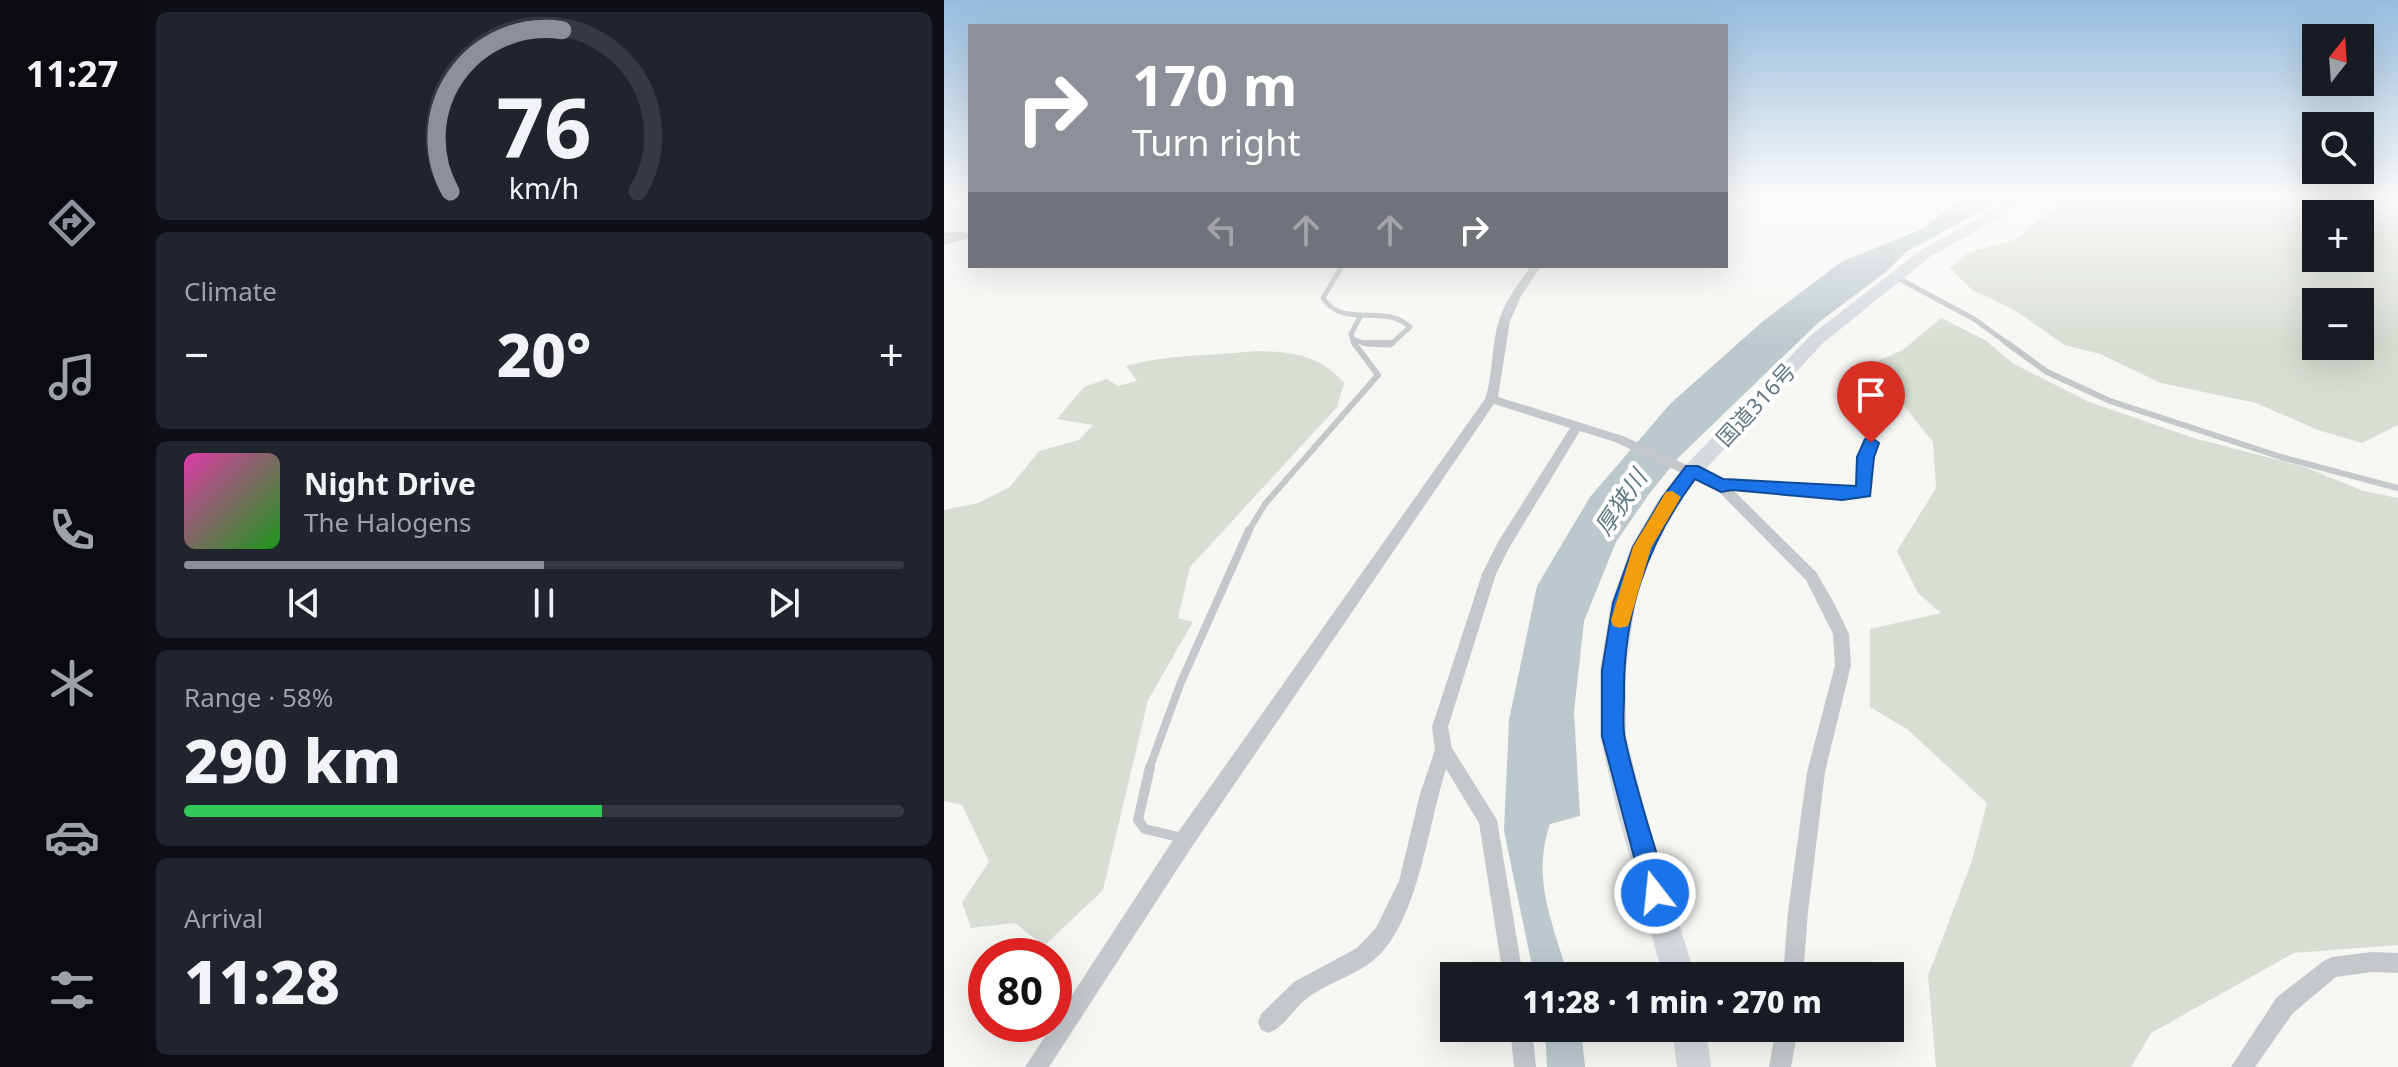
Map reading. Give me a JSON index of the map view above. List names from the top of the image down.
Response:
{
  "streets": {
    "highway": ["国道316号"]
  },
  "water": ["厚狭川"],
  "north": "top",
  "page": {
    "tabs": "11:27",
    "map_buttons": ["+", "−"],
    "turn": ["170 m", "Turn right"],
    "tile": [
      "Climate",
      ["Range · 58%", "290 km"],
      ["Arrival", "11:28"]
    ],
    "heat": ["−", "20°", "+"],
    "song": ["Night Drive", "The Halogens"],
    "limit": "80",
    "trip": "11:28 · 1 min · 270 m",
    "gauge": ["76", "km/h"]
  }
}
